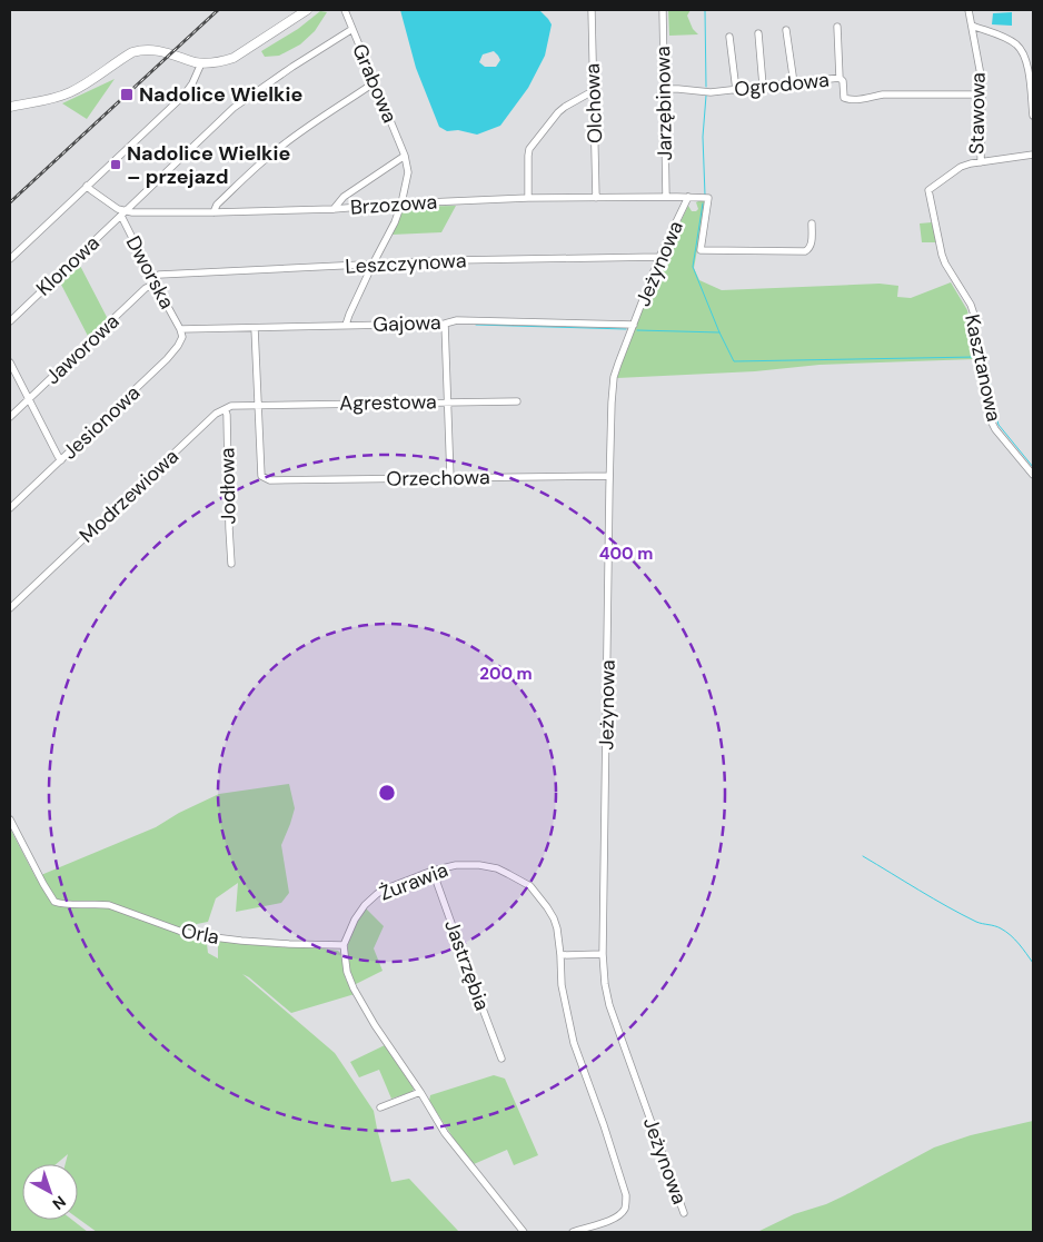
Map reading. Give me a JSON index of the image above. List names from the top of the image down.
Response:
{
  "streets": {
    "street": [
      "Grabowa",
      "Ogrodowa",
      "Olchowa",
      "Jarzębinowa",
      "Stawowa",
      "Brzozowa",
      "Leszczynowa",
      "Jeżynowa",
      "Klonowa",
      "Dworska",
      "Gajowa",
      "Jaworowa",
      "Kasztanowa",
      "Agrestowa",
      "Jesionowa",
      "Orzechowa",
      "Jodłowa",
      "Modrzewiowa",
      "Żurawia",
      "Orla",
      "Jastrzębia"
    ]
  },
  "crossings": [
    ["Grabowa", "Brzozowa"],
    ["Grabowa", "Leszczynowa"],
    ["Grabowa", "Klonowa"],
    ["Grabowa", "Gajowa"],
    ["Ogrodowa", "Jarzębinowa"],
    ["Ogrodowa", "Stawowa"],
    ["Olchowa", "Brzozowa"],
    ["Jarzębinowa", "Brzozowa"],
    ["Stawowa", "Kasztanowa"],
    ["Brzozowa", "Jeżynowa"],
    ["Brzozowa", "Klonowa"],
    ["Brzozowa", "Dworska"],
    ["Leszczynowa", "Jeżynowa"],
    ["Leszczynowa", "Dworska"],
    ["Jeżynowa", "Gajowa"],
    ["Jeżynowa", "Orzechowa"],
    ["Klonowa", "Dworska"],
    ["Dworska", "Gajowa"],
    ["Dworska", "Jaworowa"],
    ["Dworska", "Jesionowa"],
    ["Gajowa", "Jesionowa"],
    ["Agrestowa", "Orzechowa"],
    ["Agrestowa", "Modrzewiowa"],
    ["Orzechowa", "Modrzewiowa"],
    ["Jodłowa", "Modrzewiowa"],
    ["Żurawia", "Orla"],
    ["Żurawia", "Jastrzębia"]
  ],
  "places": {
    "transit": ["Nadolice Wielkie", "Nadolice Wielkie – przejazd"]
  },
  "north": "bottom right",
  "rings": ["400 m", "200 m"]
}
